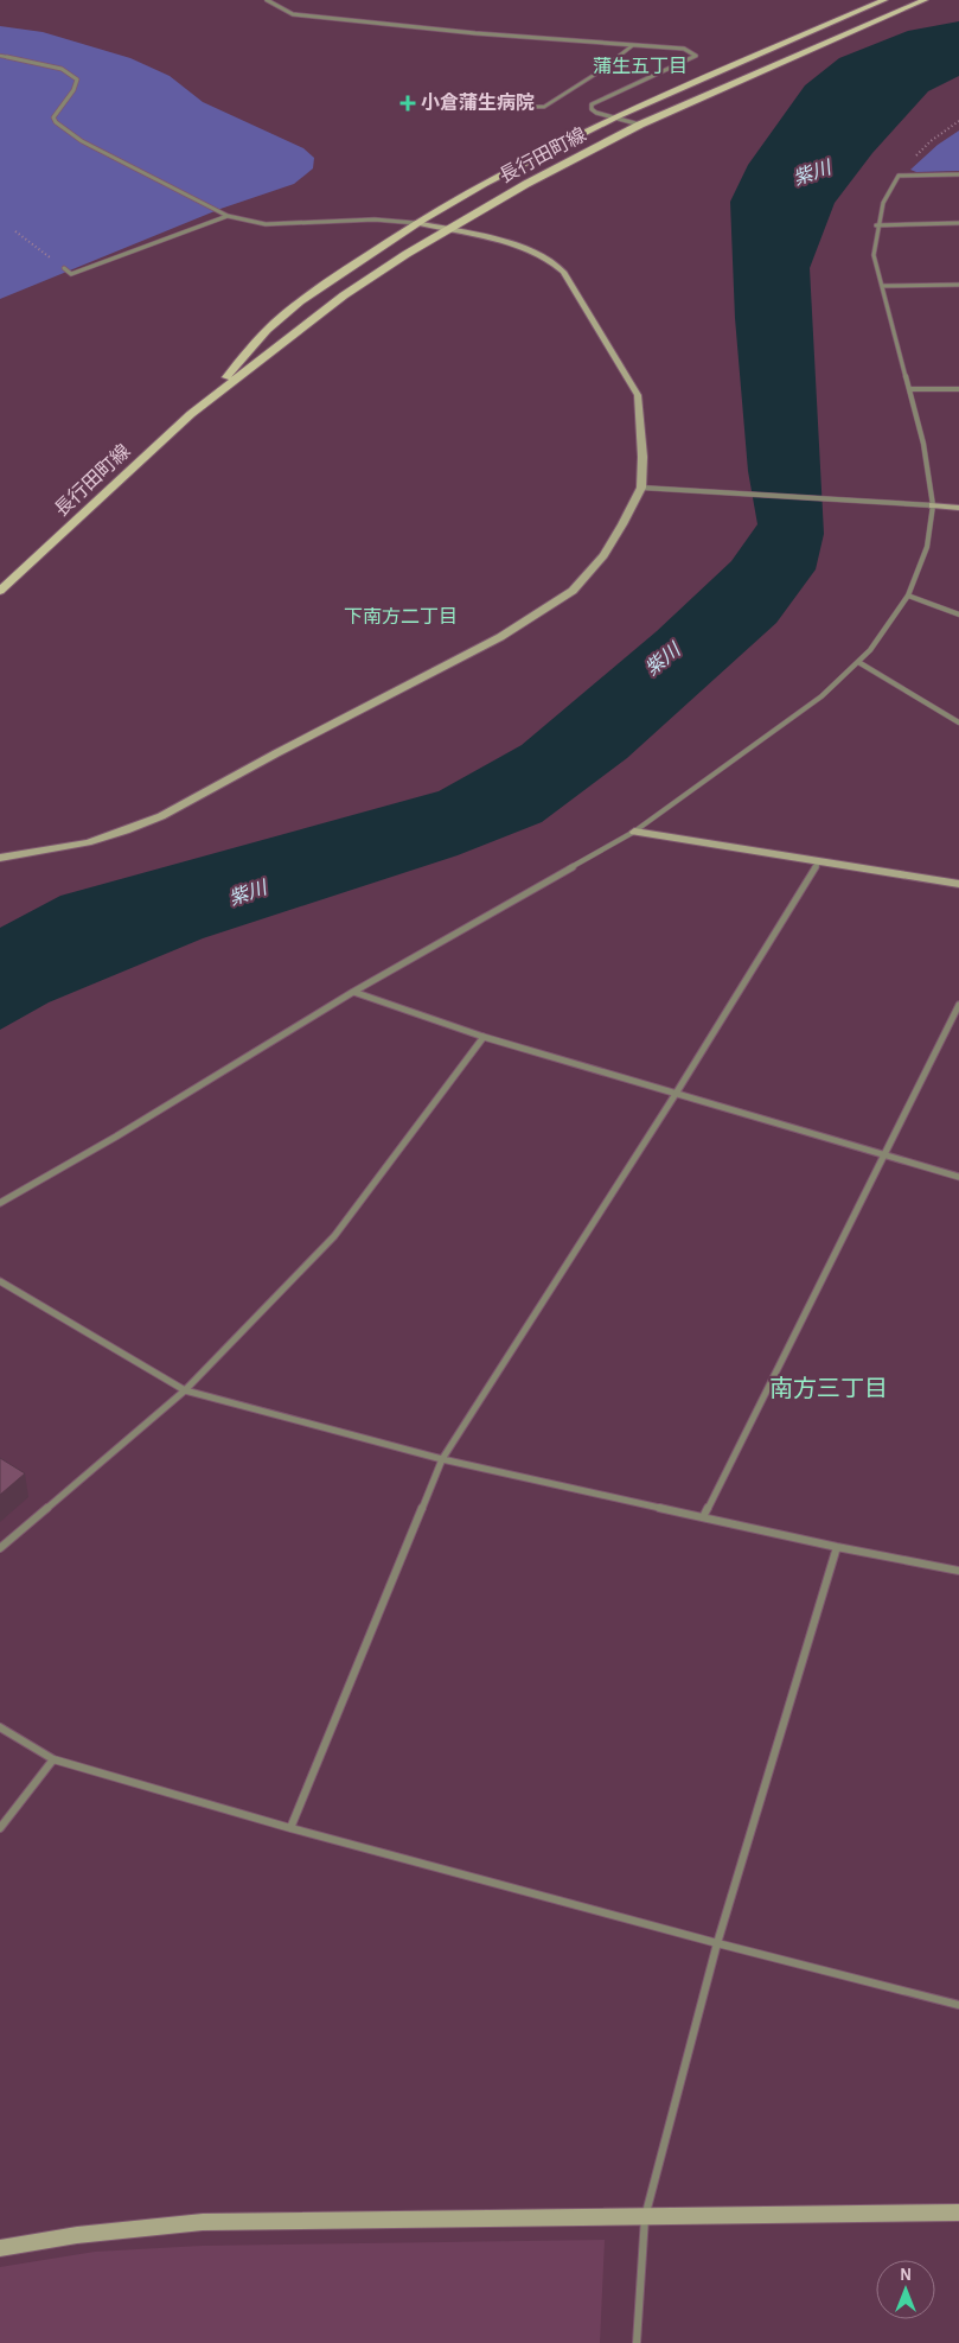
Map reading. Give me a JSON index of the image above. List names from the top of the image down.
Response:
{
  "streets": {
    "main road": ["長行田町線"]
  },
  "districts": ["蒲生五丁目", "下南方二丁目", "南方三丁目"],
  "water": ["紫川"],
  "places": {
    "health": ["小倉蒲生病院"]
  },
  "north": "top"
}
